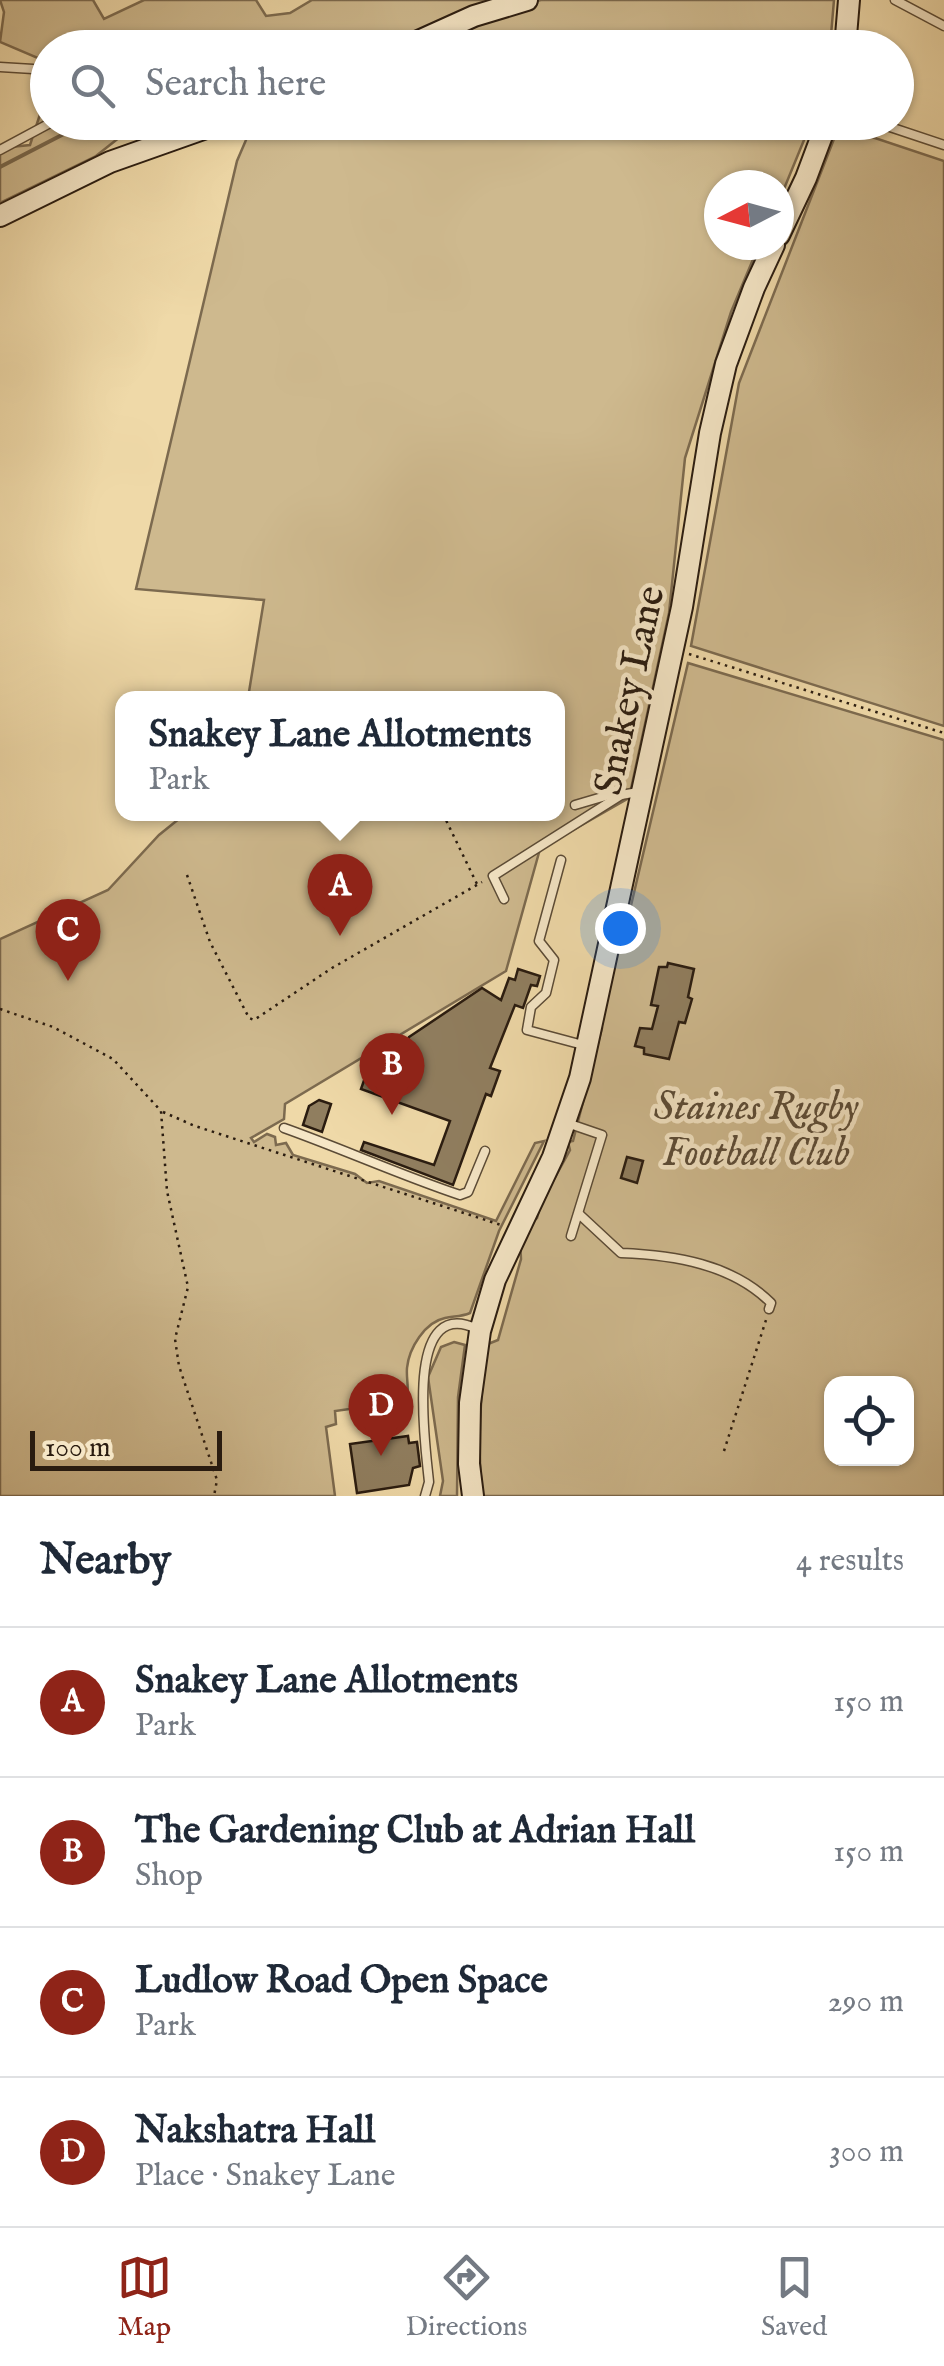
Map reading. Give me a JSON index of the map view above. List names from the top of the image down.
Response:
{
  "streets": {
    "street": ["Snakey Lane"]
  },
  "parks": ["Staines Rugby Football Club"],
  "scale_bar": "100 m",
  "north": "left",
  "page": {
    "search": "Search here",
    "popup": ["Snakey Lane Allotments", "Park"],
    "pins": [
      "A",
      "C",
      "B",
      "D"
    ],
    "scale": "100 m",
    "heading": ["Nearby", "4 results"],
    "list": [
      {
        "mark": "A",
        "name": "Snakey Lane Allotments",
        "note": "Park",
        "value": "150 m"
      },
      {
        "mark": "B",
        "name": "The Gardening Club at Adrian Hall",
        "note": "Shop",
        "value": "150 m"
      },
      {
        "mark": "C",
        "name": "Ludlow Road Open Space",
        "note": "Park",
        "value": "290 m"
      },
      {
        "mark": "D",
        "name": "Nakshatra Hall",
        "note": "Place · Snakey Lane",
        "value": "300 m"
      }
    ],
    "nav": ["Map", "Directions", "Saved"]
  }
}
